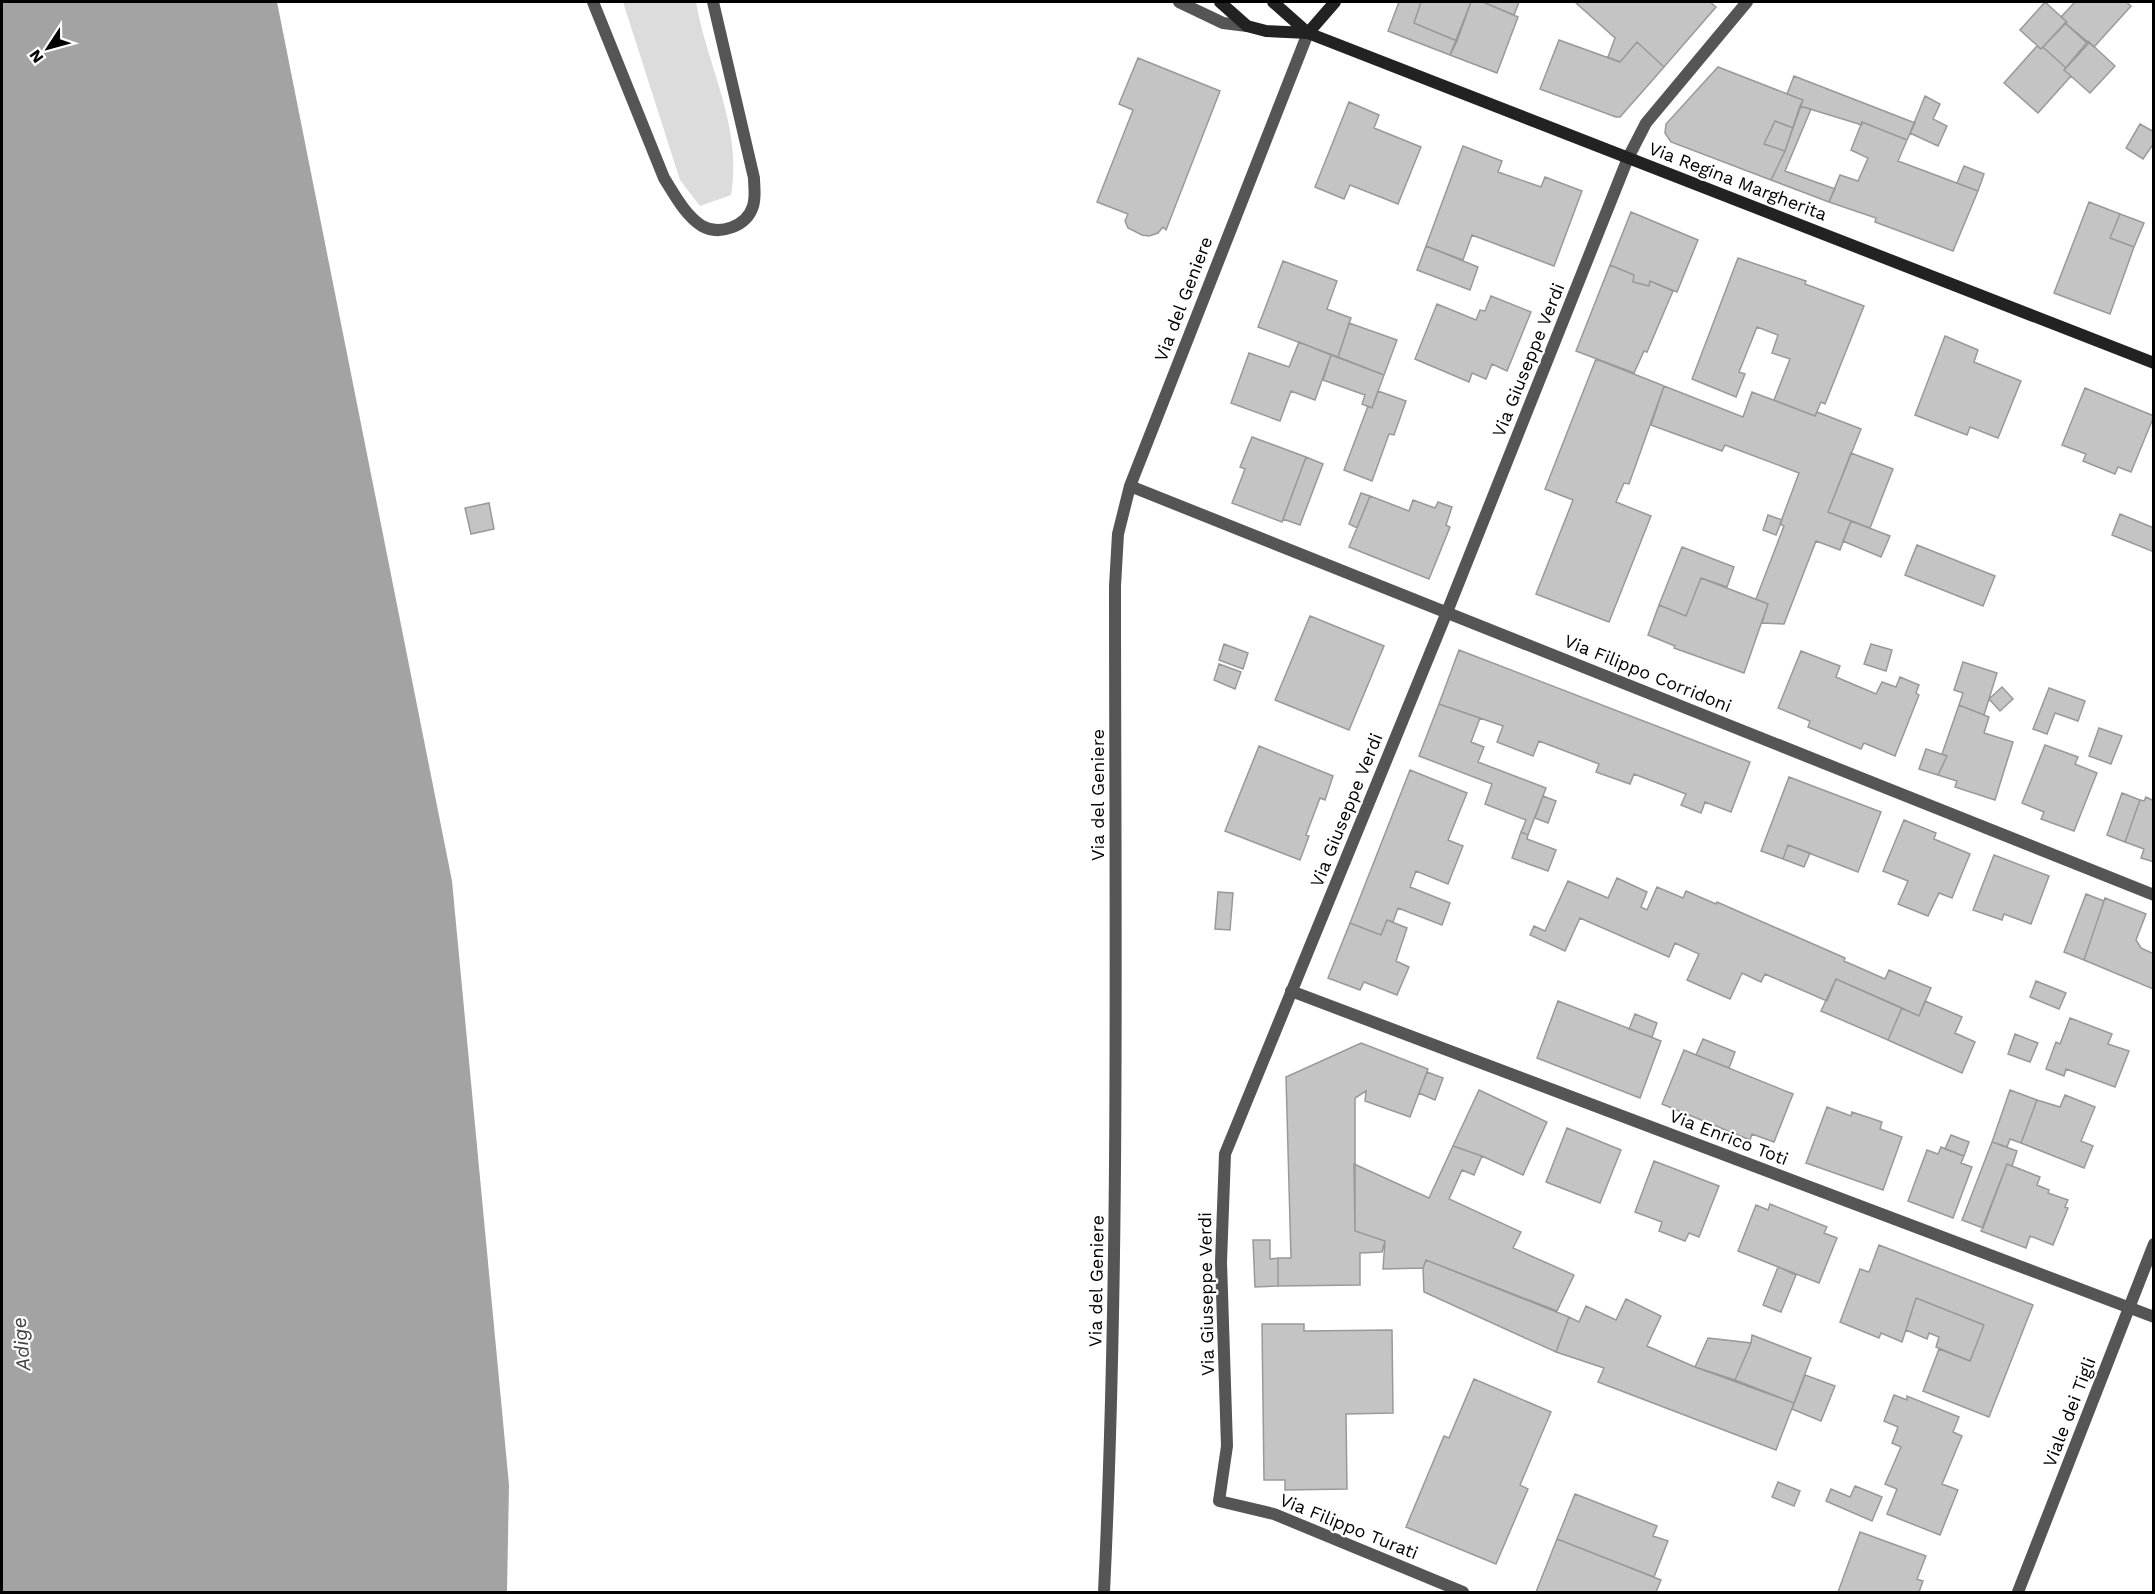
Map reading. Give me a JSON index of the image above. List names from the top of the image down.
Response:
{
  "streets": {
    "street": [
      "Via Regina Margherita",
      "Via del Geniere",
      "Via Giuseppe Verdi",
      "Via Filippo Corridoni",
      "Via Enrico Toti",
      "Viale dei Tigli",
      "Via Filippo Turati"
    ]
  },
  "crossings": [
    ["Via Regina Margherita", "Via del Geniere"],
    ["Via Regina Margherita", "Via Giuseppe Verdi"],
    ["Via del Geniere", "Via Filippo Corridoni"],
    ["Via Giuseppe Verdi", "Via Filippo Corridoni"],
    ["Via Giuseppe Verdi", "Via Enrico Toti"],
    ["Via Giuseppe Verdi", "Via Filippo Turati"],
    ["Via Enrico Toti", "Viale dei Tigli"]
  ],
  "water": ["Adige"],
  "north": "bottom left"
}
